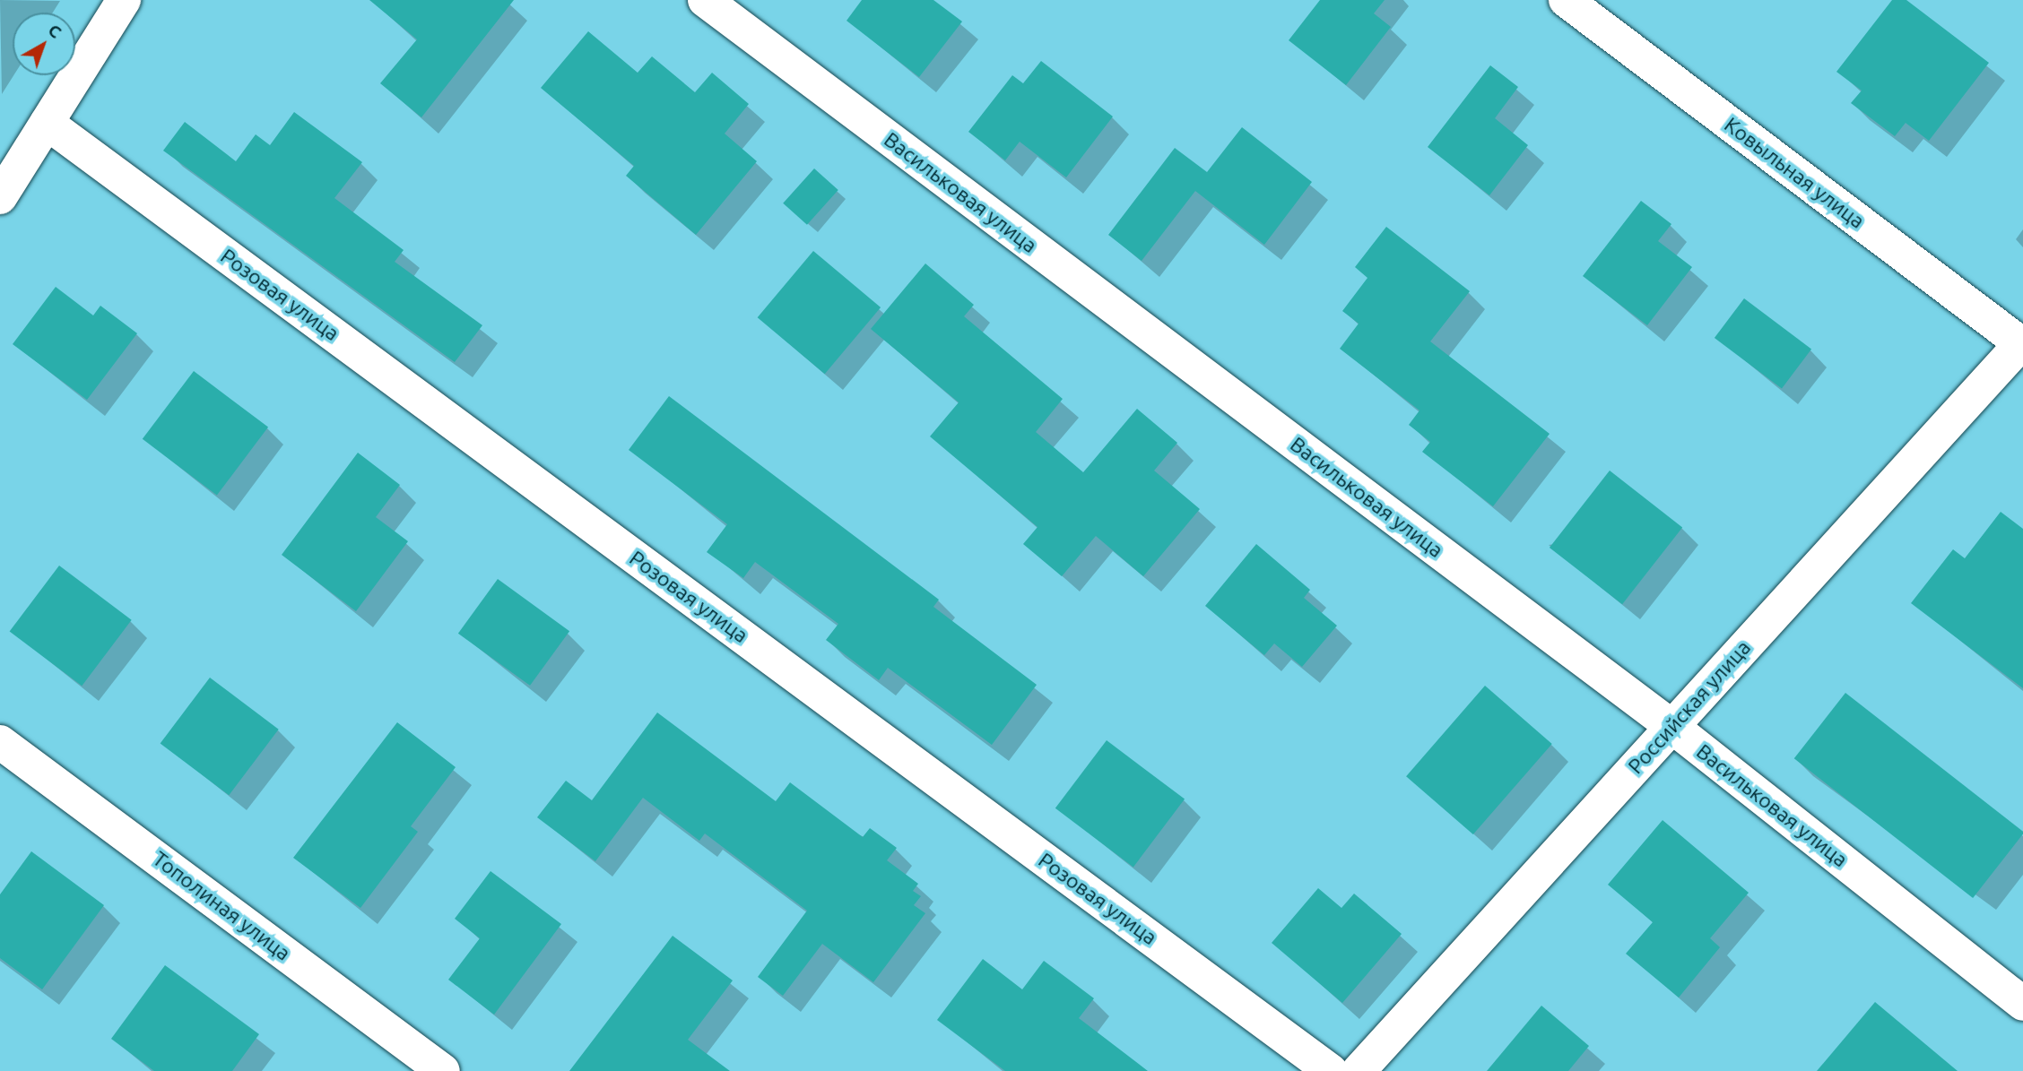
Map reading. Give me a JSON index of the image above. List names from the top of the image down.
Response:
{
  "streets": {
    "street": [
      "Ковыльная улица",
      "Васильковая улица",
      "Розовая улица",
      "Российская улица",
      "Тополиная улица"
    ]
  },
  "crossings": [
    ["Ковыльная улица", "Российская улица"],
    ["Васильковая улица", "Российская улица"]
  ],
  "north": "top right"
}
